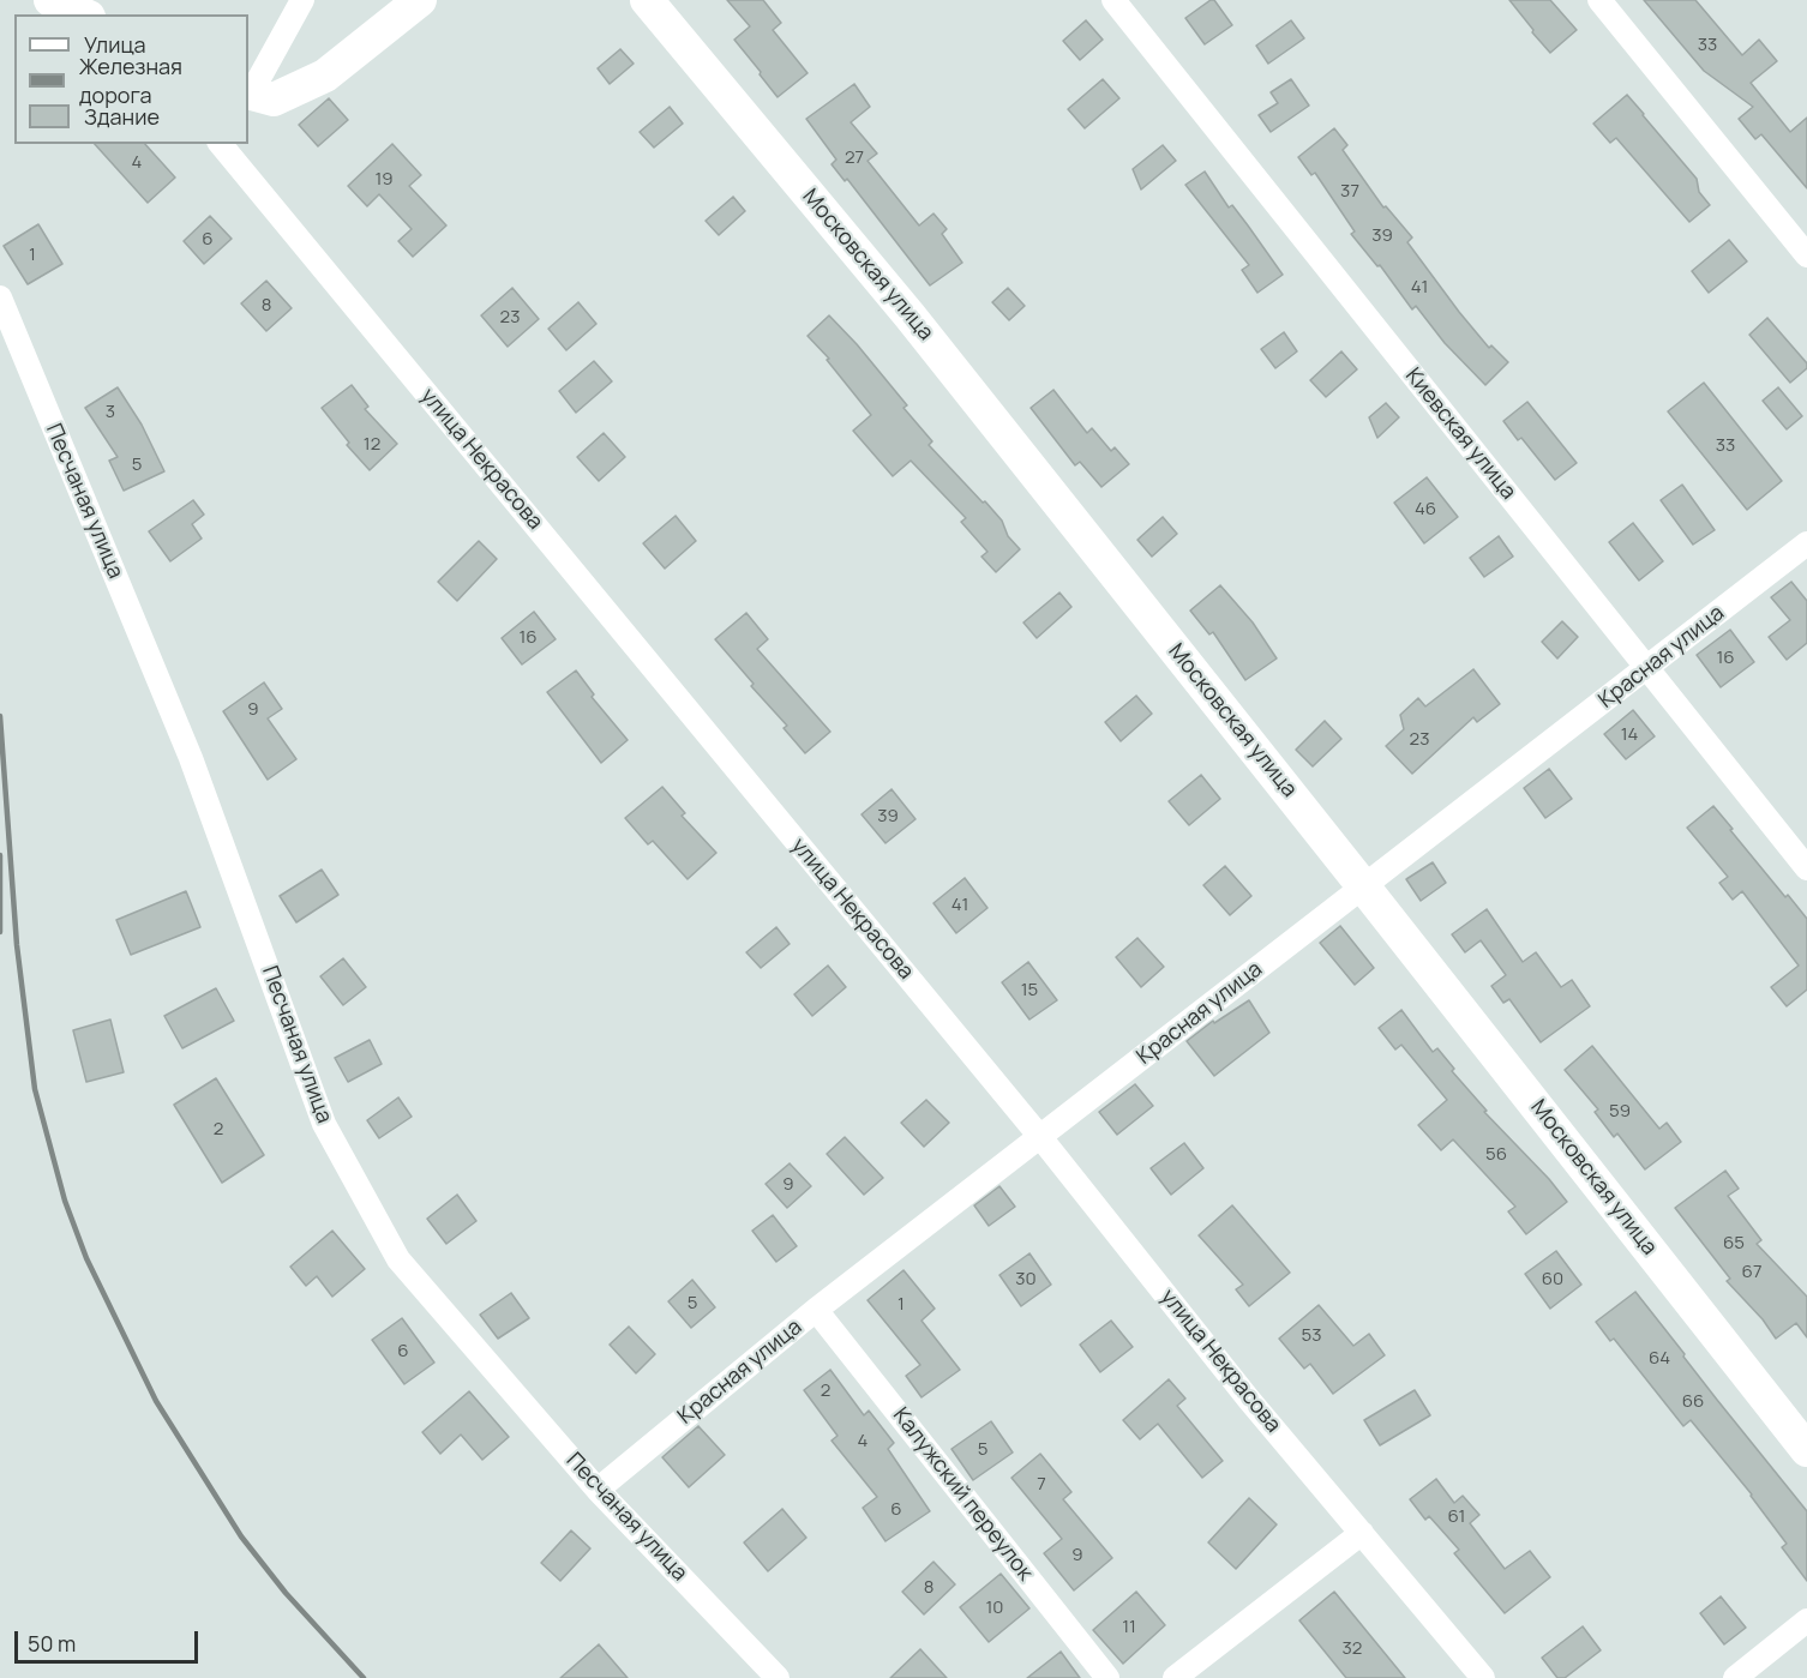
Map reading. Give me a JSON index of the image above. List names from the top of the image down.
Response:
{
  "streets": {
    "main road": ["Московская улица"],
    "street": [
      "Киевская улица",
      "улица Некрасова",
      "Песчаная улица",
      "Красная улица",
      "Калужский переулок"
    ]
  },
  "crossings": [
    ["Московская улица", "Красная улица"],
    ["Киевская улица", "Красная улица"],
    ["улица Некрасова", "Красная улица"],
    ["Песчаная улица", "Красная улица"],
    ["Красная улица", "Калужский переулок"]
  ],
  "house_numbers": [
    "33",
    "27",
    "4",
    "19",
    "37",
    "39",
    "6",
    "1",
    "41",
    "8",
    "23",
    "3",
    "12",
    "33",
    "5",
    "46",
    "16",
    "16",
    "9",
    "14",
    "23",
    "39",
    "41",
    "15",
    "59",
    "2",
    "56",
    "9",
    "65",
    "67",
    "30",
    "60",
    "5",
    "1",
    "53",
    "6",
    "64",
    "2",
    "66",
    "4",
    "5",
    "7",
    "6",
    "61",
    "9",
    "8",
    "10",
    "11",
    "32"
  ],
  "legend": ["Улица", "Железная дорога", "Здание"],
  "scale_bar": "50 m"
}
